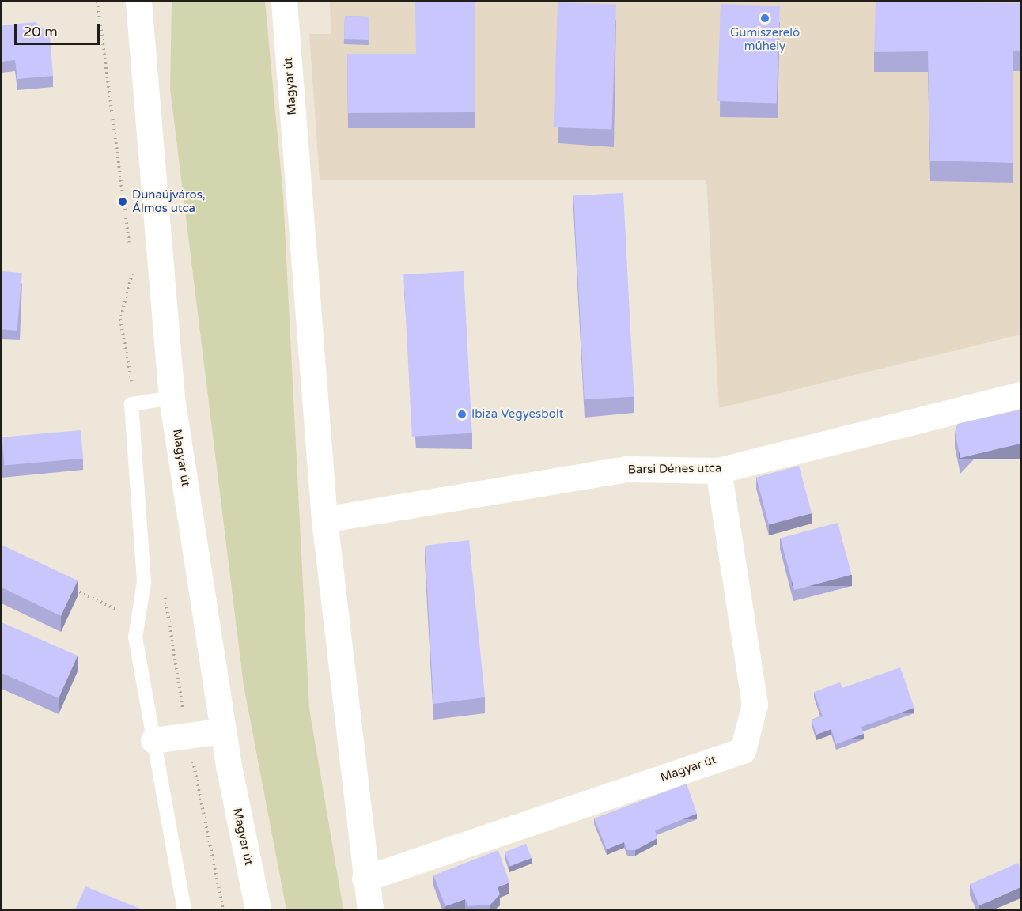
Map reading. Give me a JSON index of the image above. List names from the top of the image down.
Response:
{
  "streets": {
    "street": ["Magyar út", "Barsi Dénes utca"]
  },
  "crossings": [
    ["Magyar út", "Barsi Dénes utca"]
  ],
  "places": ["Gumiszerelő műhely", "Dunaújváros, Álmos utca", "Ibiza Vegyesbolt"],
  "scale_bar": "20 m"
}
